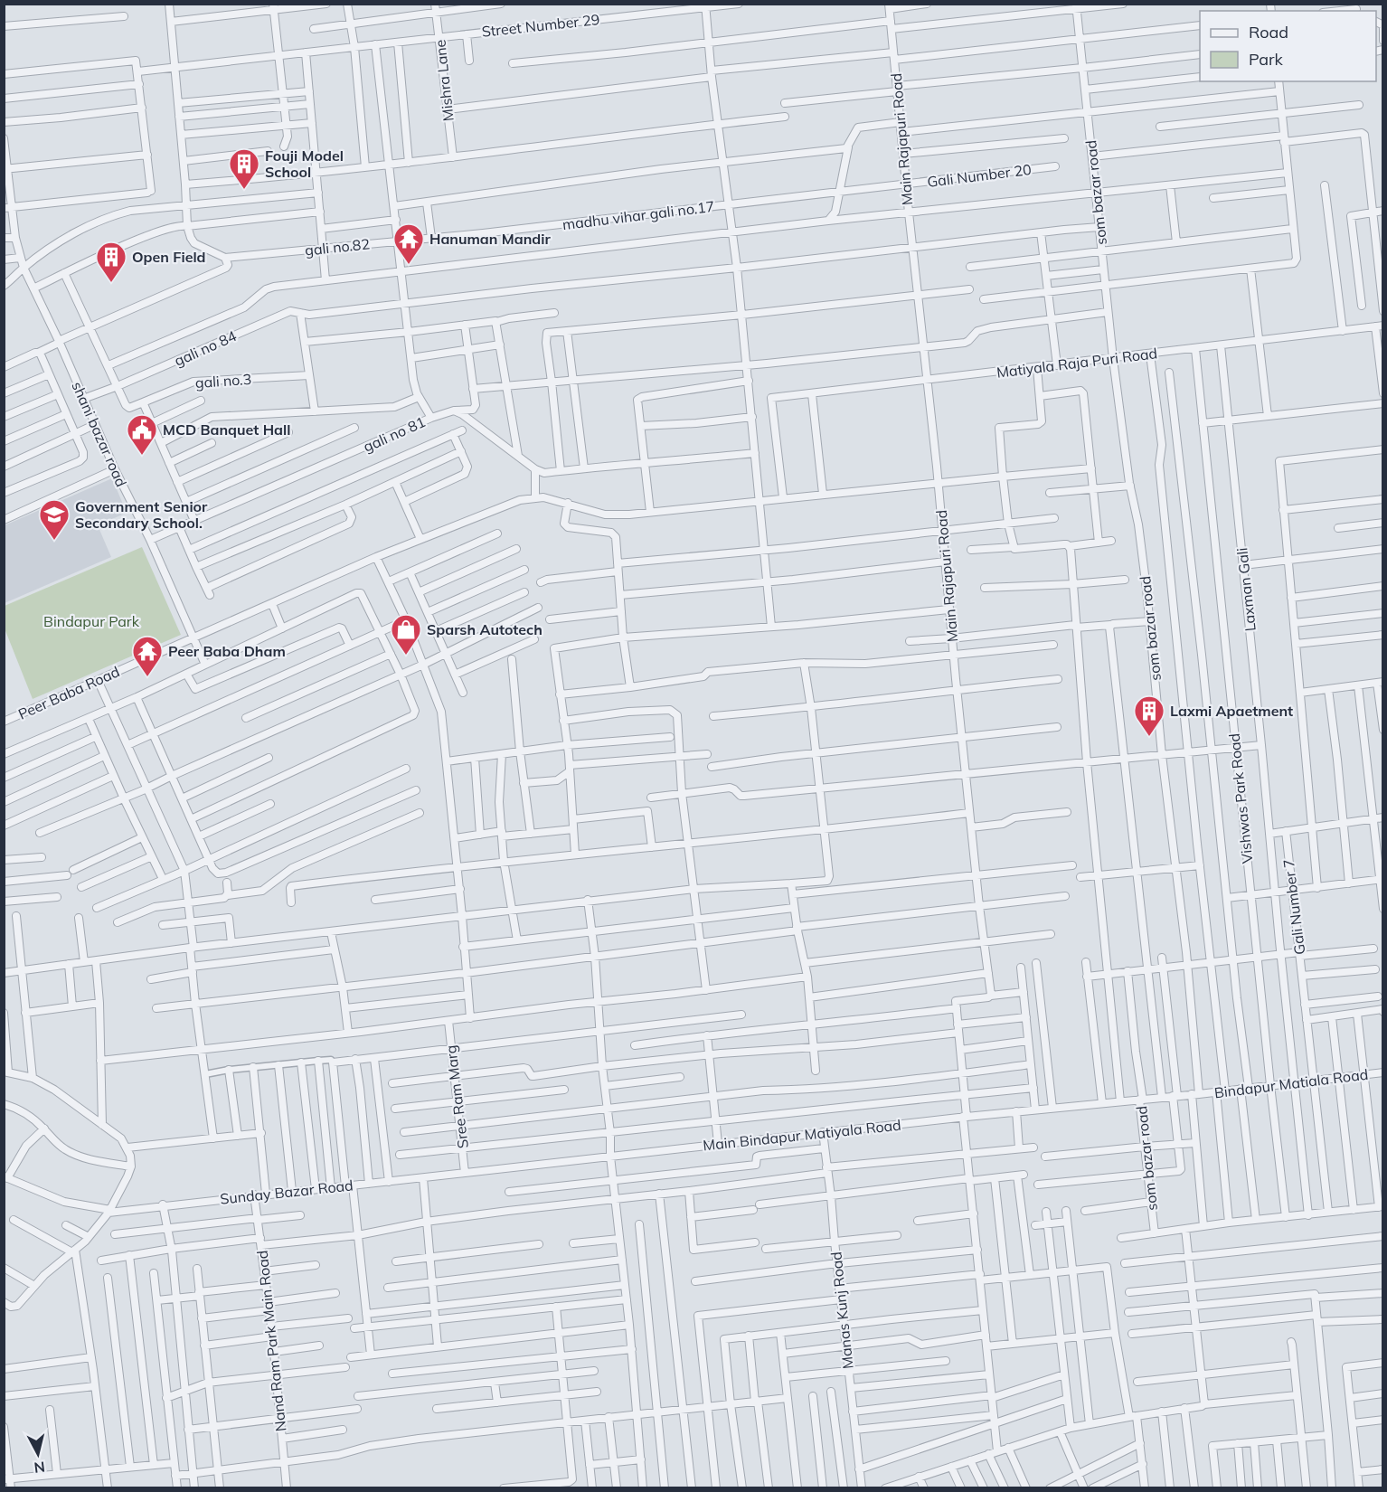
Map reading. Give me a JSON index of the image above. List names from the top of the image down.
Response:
{
  "streets": {
    "street": [
      "Street Number 29",
      "Mishra Lane",
      "Main Rajapuri Road",
      "Gali Number 20",
      "som bazar road",
      "madhu vihar gali no.17",
      "gali no.82",
      "gali no 84",
      "Matiyala Raja Puri Road",
      "gali no.3",
      "shani bazar road",
      "gali no 81",
      "Laxman Gali",
      "Peer Baba Road",
      "Vishwas Park Road",
      "Gali Number 7",
      "Bindapur Matiala Road",
      "Sree Ram Marg",
      "Main Bindapur Matiyala Road",
      "Sunday Bazar Road",
      "Manas Kunj Road",
      "Nand Ram Park Main Road"
    ]
  },
  "crossings": [
    ["Street Number 29", "Mishra Lane"],
    ["Street Number 29", "gali no 81"],
    ["Main Rajapuri Road", "Gali Number 20"],
    ["Main Rajapuri Road", "Matiyala Raja Puri Road"],
    ["Gali Number 20", "madhu vihar gali no.17"],
    ["som bazar road", "Matiyala Raja Puri Road"],
    ["som bazar road", "Bindapur Matiala Road"],
    ["som bazar road", "Main Bindapur Matiyala Road"],
    ["madhu vihar gali no.17", "gali no.82"],
    ["gali no.82", "gali no 81"],
    ["gali no 84", "shani bazar road"],
    ["Matiyala Raja Puri Road", "Laxman Gali"],
    ["Matiyala Raja Puri Road", "Vishwas Park Road"],
    ["shani bazar road", "gali no 81"],
    ["shani bazar road", "Peer Baba Road"],
    ["Laxman Gali", "Bindapur Matiala Road"],
    ["Vishwas Park Road", "Bindapur Matiala Road"],
    ["Gali Number 7", "Bindapur Matiala Road"],
    ["Sree Ram Marg", "Main Bindapur Matiyala Road"],
    ["Sree Ram Marg", "Sunday Bazar Road"],
    ["Main Bindapur Matiyala Road", "Sunday Bazar Road"],
    ["Main Bindapur Matiyala Road", "Manas Kunj Road"],
    ["Sunday Bazar Road", "Nand Ram Park Main Road"]
  ],
  "parks": ["Bindapur Park"],
  "places": {
    "building": ["Fouji Model School", "Open Field", "Laxmi Apaetment"],
    "temple": ["Hanuman Mandir", "Peer Baba Dham"],
    "public building": ["MCD Banquet Hall"],
    "school or university": ["Government Senior Secondary School."],
    "shop": ["Sparsh Autotech"]
  },
  "legend": ["Road", "Park"],
  "north": "bottom"
}
